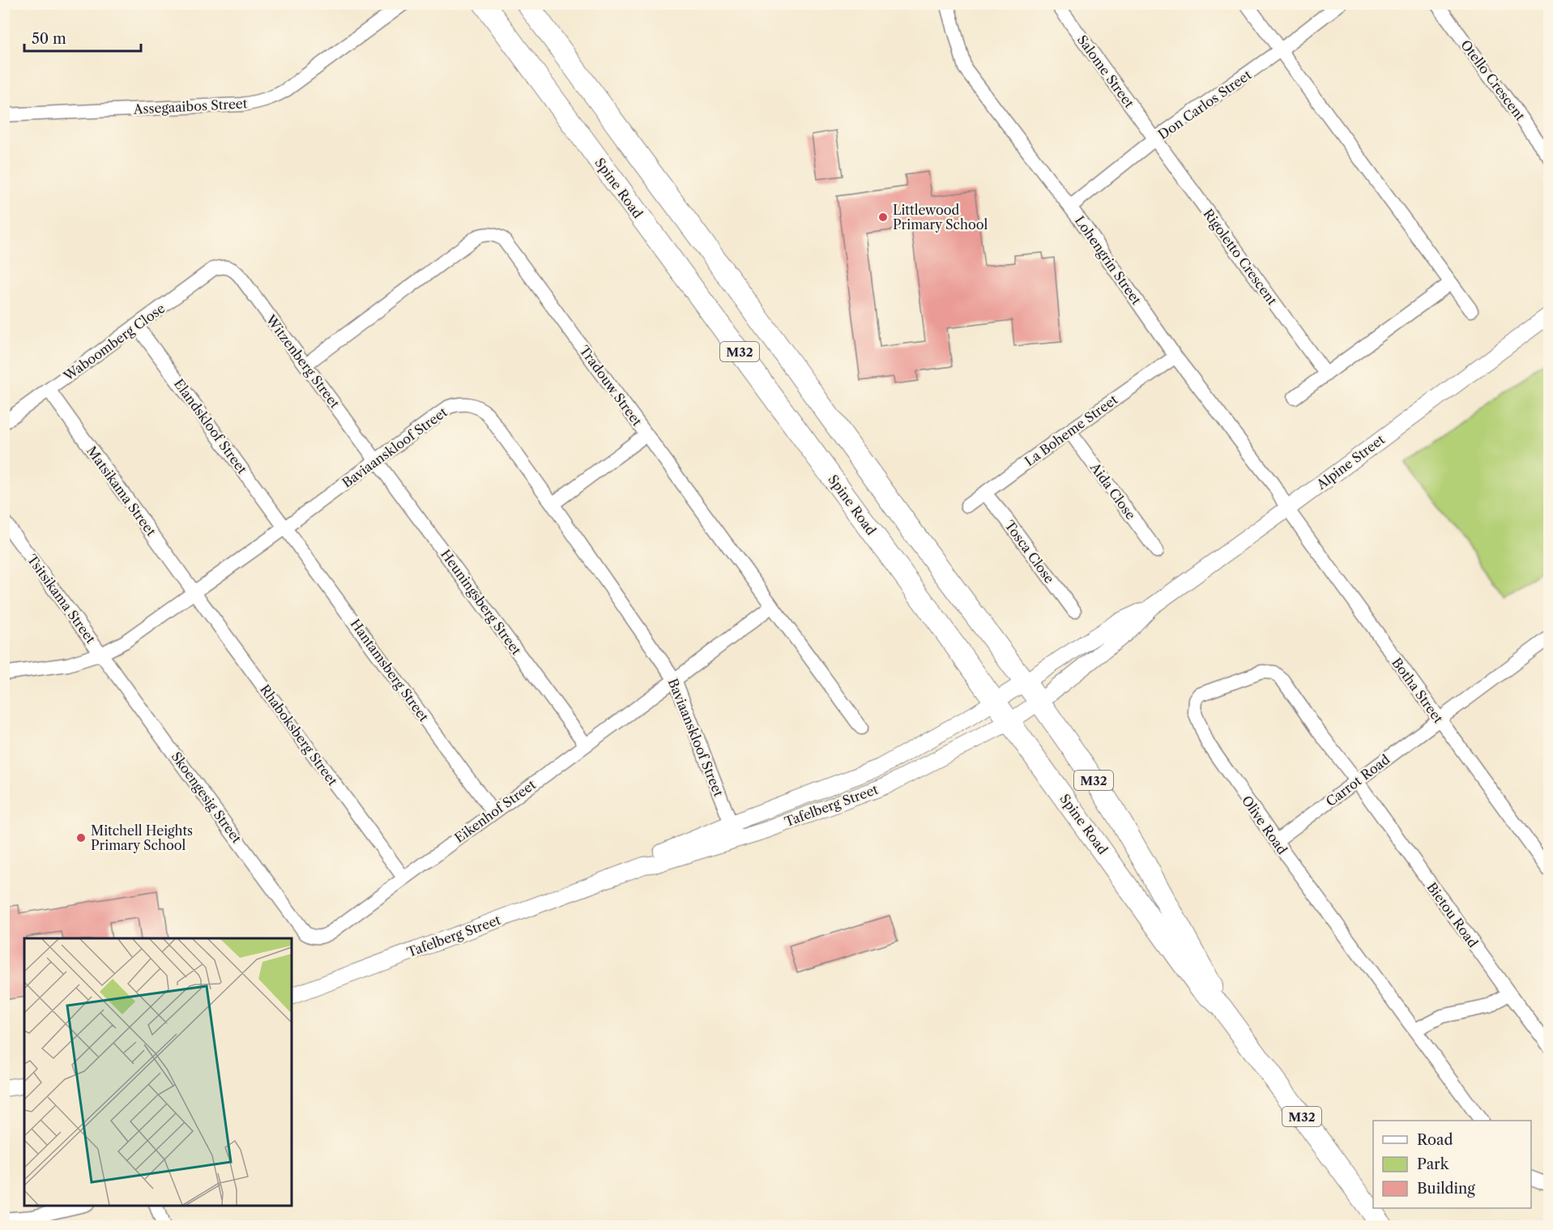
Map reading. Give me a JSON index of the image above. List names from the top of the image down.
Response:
{
  "streets": {
    "main road": ["Spine Road", "M32"],
    "street": [
      "Salome Street",
      "Otello Crescent",
      "Don Carlos Street",
      "Assegaaibos Street",
      "Rigoletto Crescent",
      "Lohengrin Street",
      "Waboomberg Close",
      "Witzenberg Street",
      "Tradouw Street",
      "Elandskloof Street",
      "La Boheme Street",
      "Baviaanskloof Street",
      "Alpine Street",
      "Matsikama Street",
      "Aida Close",
      "Tosca Close",
      "Tsitsikama Street",
      "Heuningsberg Street",
      "Hantamsberg Street",
      "Botha Street",
      "Rhaboksberg Street",
      "Carrot Road",
      "Skoengesig Street",
      "Tafelberg Street",
      "Eikenhof Street",
      "Olive Road",
      "Bietou Road"
    ]
  },
  "crossings": [
    ["Salome Street", "Don Carlos Street"],
    ["Salome Street", "Rigoletto Crescent"],
    ["Don Carlos Street", "Rigoletto Crescent"],
    ["Don Carlos Street", "Lohengrin Street"],
    ["Spine Road", "Alpine Street"],
    ["Spine Road", "Tafelberg Street"],
    ["Lohengrin Street", "La Boheme Street"],
    ["Lohengrin Street", "Alpine Street"],
    ["Lohengrin Street", "Botha Street"],
    ["Waboomberg Close", "Witzenberg Street"],
    ["Waboomberg Close", "Elandskloof Street"],
    ["Waboomberg Close", "Matsikama Street"],
    ["Witzenberg Street", "Tradouw Street"],
    ["Witzenberg Street", "Baviaanskloof Street"],
    ["Witzenberg Street", "Heuningsberg Street"],
    ["Tradouw Street", "Eikenhof Street"],
    ["Elandskloof Street", "Baviaanskloof Street"],
    ["Elandskloof Street", "Hantamsberg Street"],
    ["La Boheme Street", "Aida Close"],
    ["La Boheme Street", "Tosca Close"],
    ["Baviaanskloof Street", "Matsikama Street"],
    ["Baviaanskloof Street", "Tsitsikama Street"],
    ["Baviaanskloof Street", "Heuningsberg Street"],
    ["Baviaanskloof Street", "Hantamsberg Street"],
    ["Baviaanskloof Street", "Rhaboksberg Street"],
    ["Baviaanskloof Street", "Skoengesig Street"],
    ["Baviaanskloof Street", "Tafelberg Street"],
    ["Baviaanskloof Street", "Eikenhof Street"],
    ["Alpine Street", "Botha Street"],
    ["Alpine Street", "Tafelberg Street"],
    ["Matsikama Street", "Rhaboksberg Street"],
    ["Tsitsikama Street", "Skoengesig Street"],
    ["Heuningsberg Street", "Eikenhof Street"],
    ["Hantamsberg Street", "Eikenhof Street"],
    ["Botha Street", "Carrot Road"],
    ["Rhaboksberg Street", "Eikenhof Street"],
    ["Carrot Road", "Olive Road"],
    ["Carrot Road", "Bietou Road"],
    ["Skoengesig Street", "Eikenhof Street"],
    ["Olive Road", "Bietou Road"]
  ],
  "places": ["Littlewood Primary School", "Mitchell Heights Primary School"],
  "legend": ["Road", "Park", "Building"],
  "scale_bar": "50 m"
}
